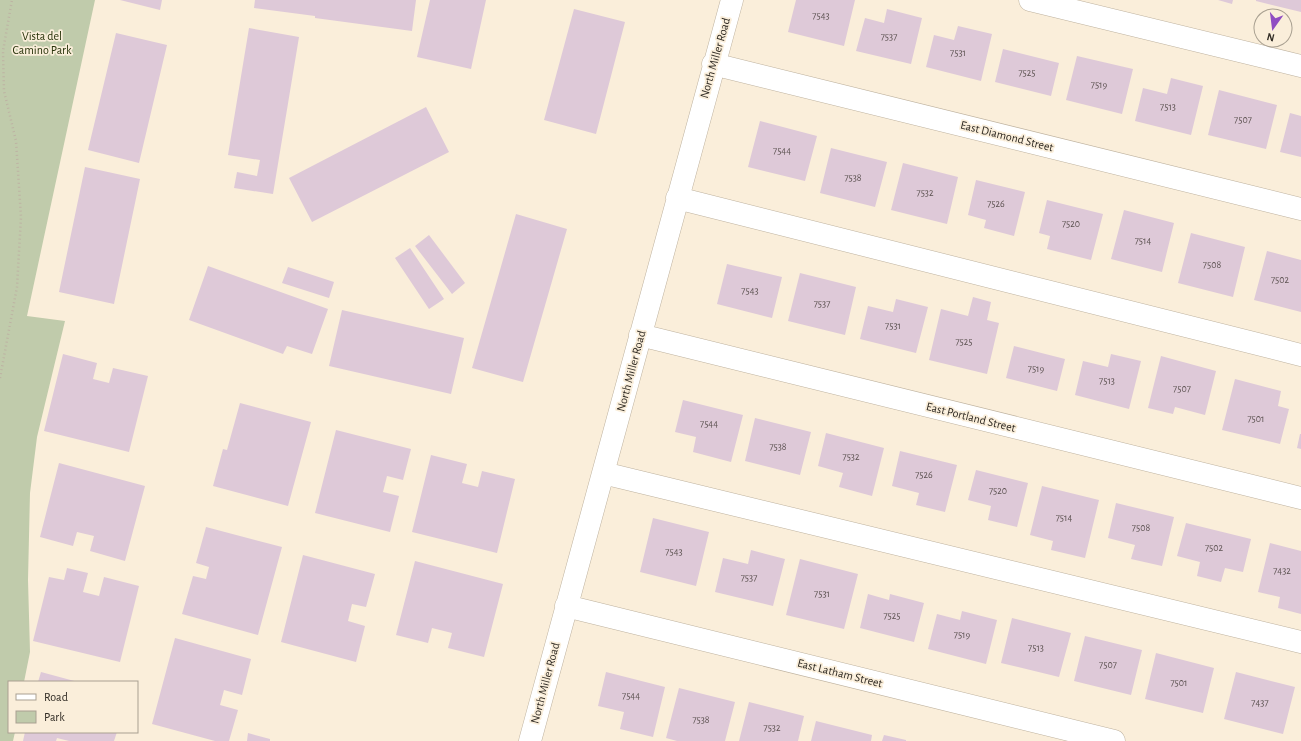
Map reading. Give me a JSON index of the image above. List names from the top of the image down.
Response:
{
  "streets": {
    "street": [
      "North Miller Road",
      "East Diamond Street",
      "East Portland Street",
      "East Latham Street"
    ]
  },
  "crossings": [
    ["North Miller Road", "East Diamond Street"],
    ["North Miller Road", "East Portland Street"],
    ["North Miller Road", "East Latham Street"]
  ],
  "parks": ["Vista del Camino Park"],
  "house_numbers": [
    "7543",
    "7537",
    "7531",
    "7525",
    "7519",
    "7513",
    "7507",
    "7544",
    "7538",
    "7532",
    "7526",
    "7520",
    "7514",
    "7508",
    "7502",
    "7543",
    "7537",
    "7531",
    "7525",
    "7519",
    "7513",
    "7507",
    "7501",
    "7544",
    "7538",
    "7532",
    "7526",
    "7520",
    "7514",
    "7508",
    "7502",
    "7543",
    "7432",
    "7537",
    "7531",
    "7525",
    "7519",
    "7513",
    "7507",
    "7501",
    "7544",
    "7437",
    "7538",
    "7532"
  ],
  "legend": ["Road", "Park"],
  "north": "bottom"
}
